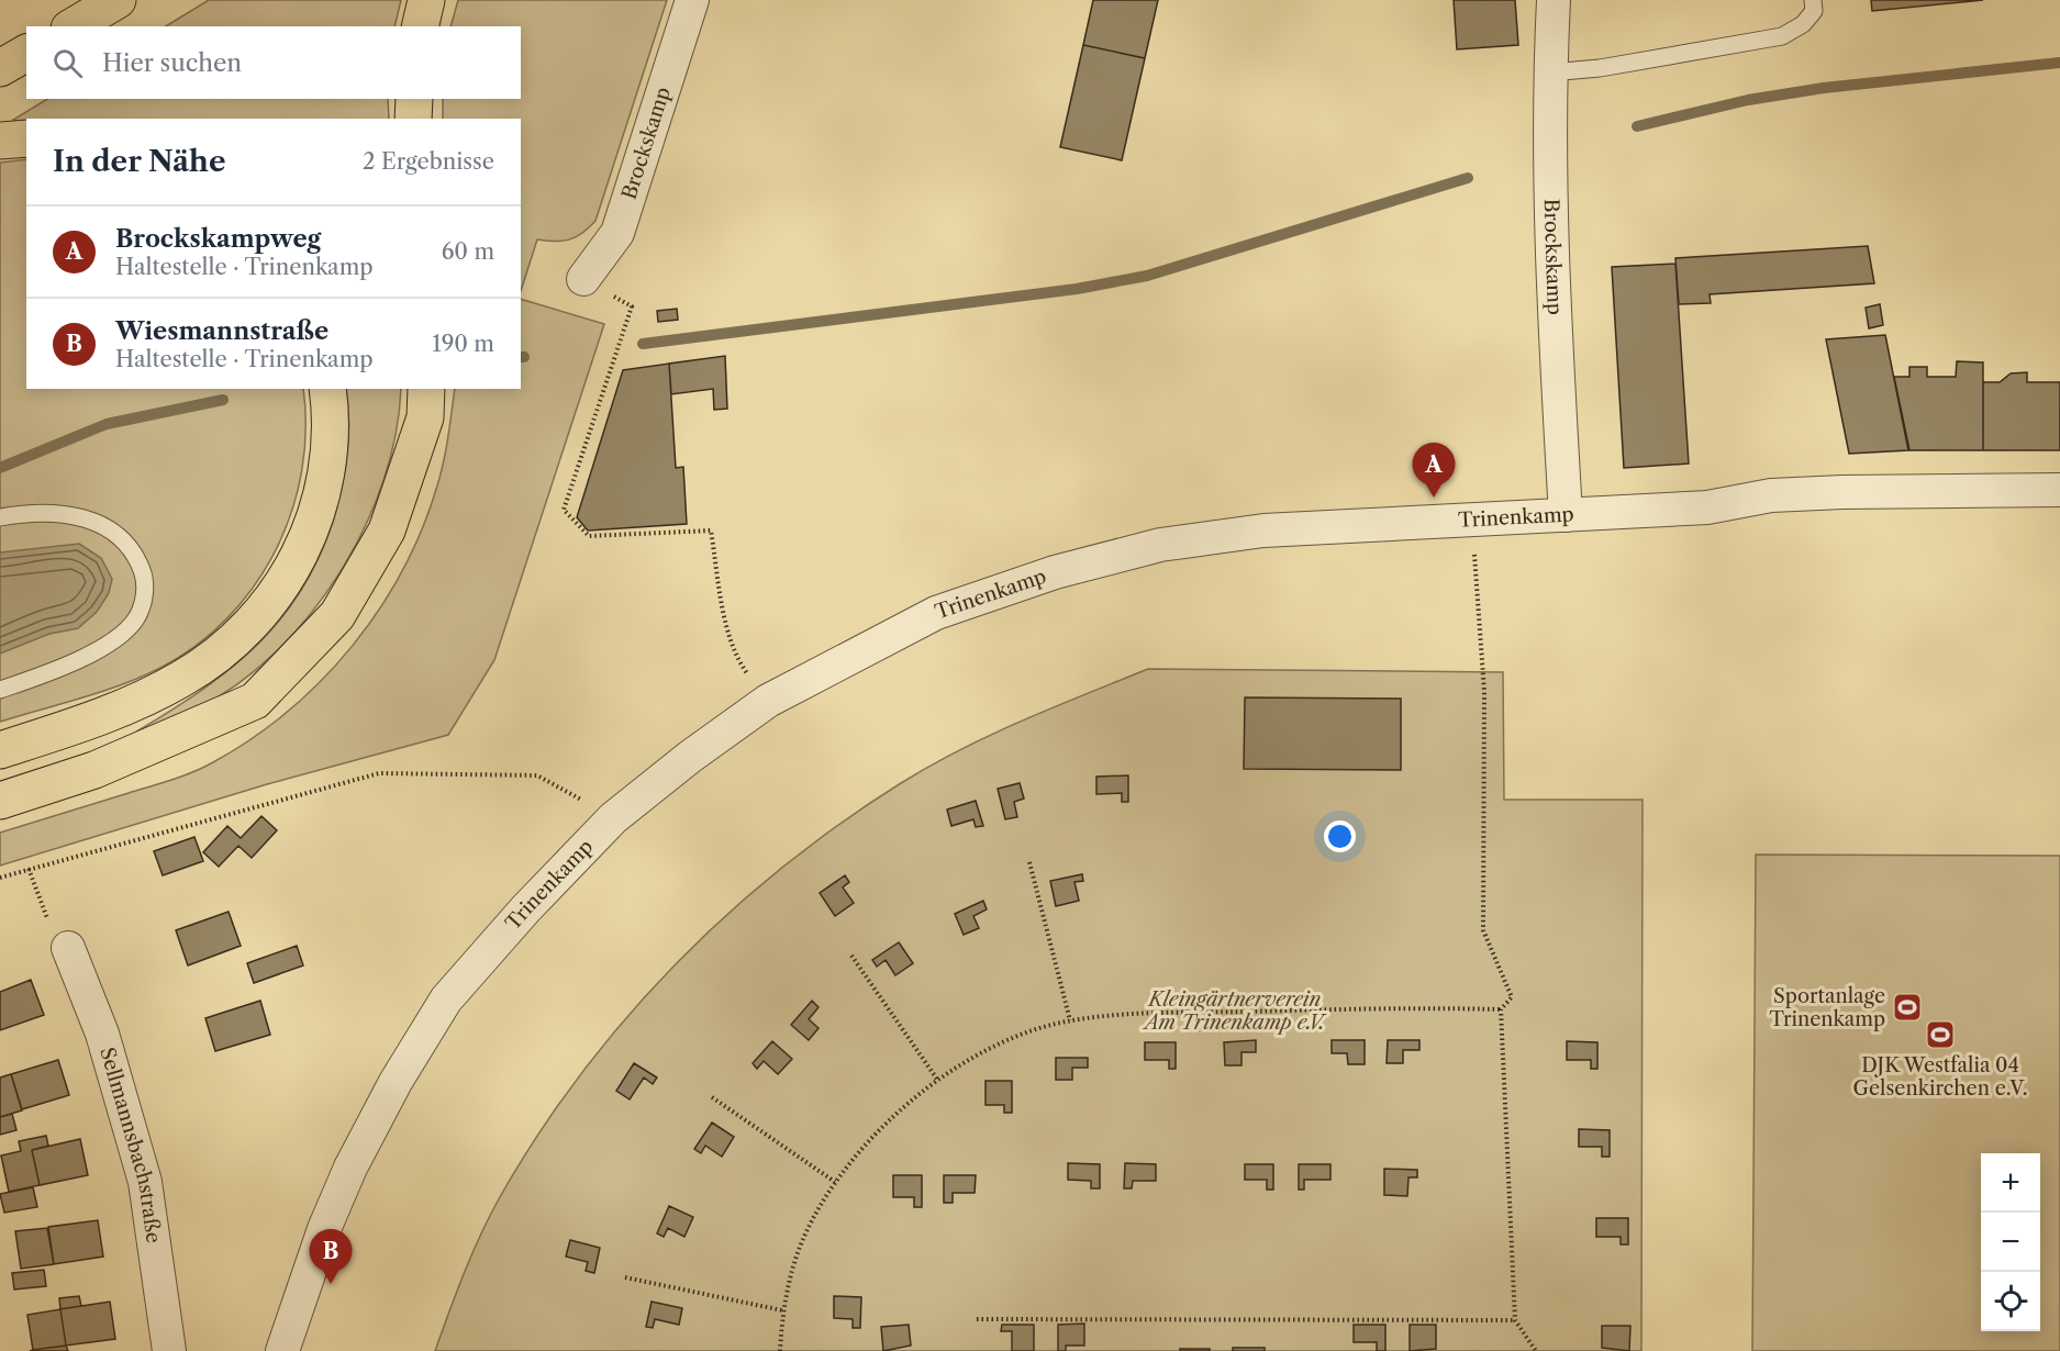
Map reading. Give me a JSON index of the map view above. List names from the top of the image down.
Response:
{
  "streets": {
    "street": ["Brockskamp", "Trinenkamp", "Sellmannsbachstraße"]
  },
  "crossings": [
    ["Brockskamp", "Trinenkamp"]
  ],
  "parks": ["Kleingärtnerverein Am Trinenkamp e.V."],
  "places": {
    "sports": ["Sportanlage Trinenkamp", "DJK Westfalia 04 Gelsenkirchen e.V."]
  },
  "page": {
    "search": "Hier suchen",
    "heading": ["In der Nähe", "2 Ergebnisse"],
    "list": [
      {
        "mark": "A",
        "name": "Brockskampweg",
        "note": "Haltestelle · Trinenkamp",
        "value": "60 m"
      },
      {
        "mark": "B",
        "name": "Wiesmannstraße",
        "note": "Haltestelle · Trinenkamp",
        "value": "190 m"
      }
    ],
    "pins": ["A", "B"],
    "map_buttons": ["+", "−"]
  }
}
